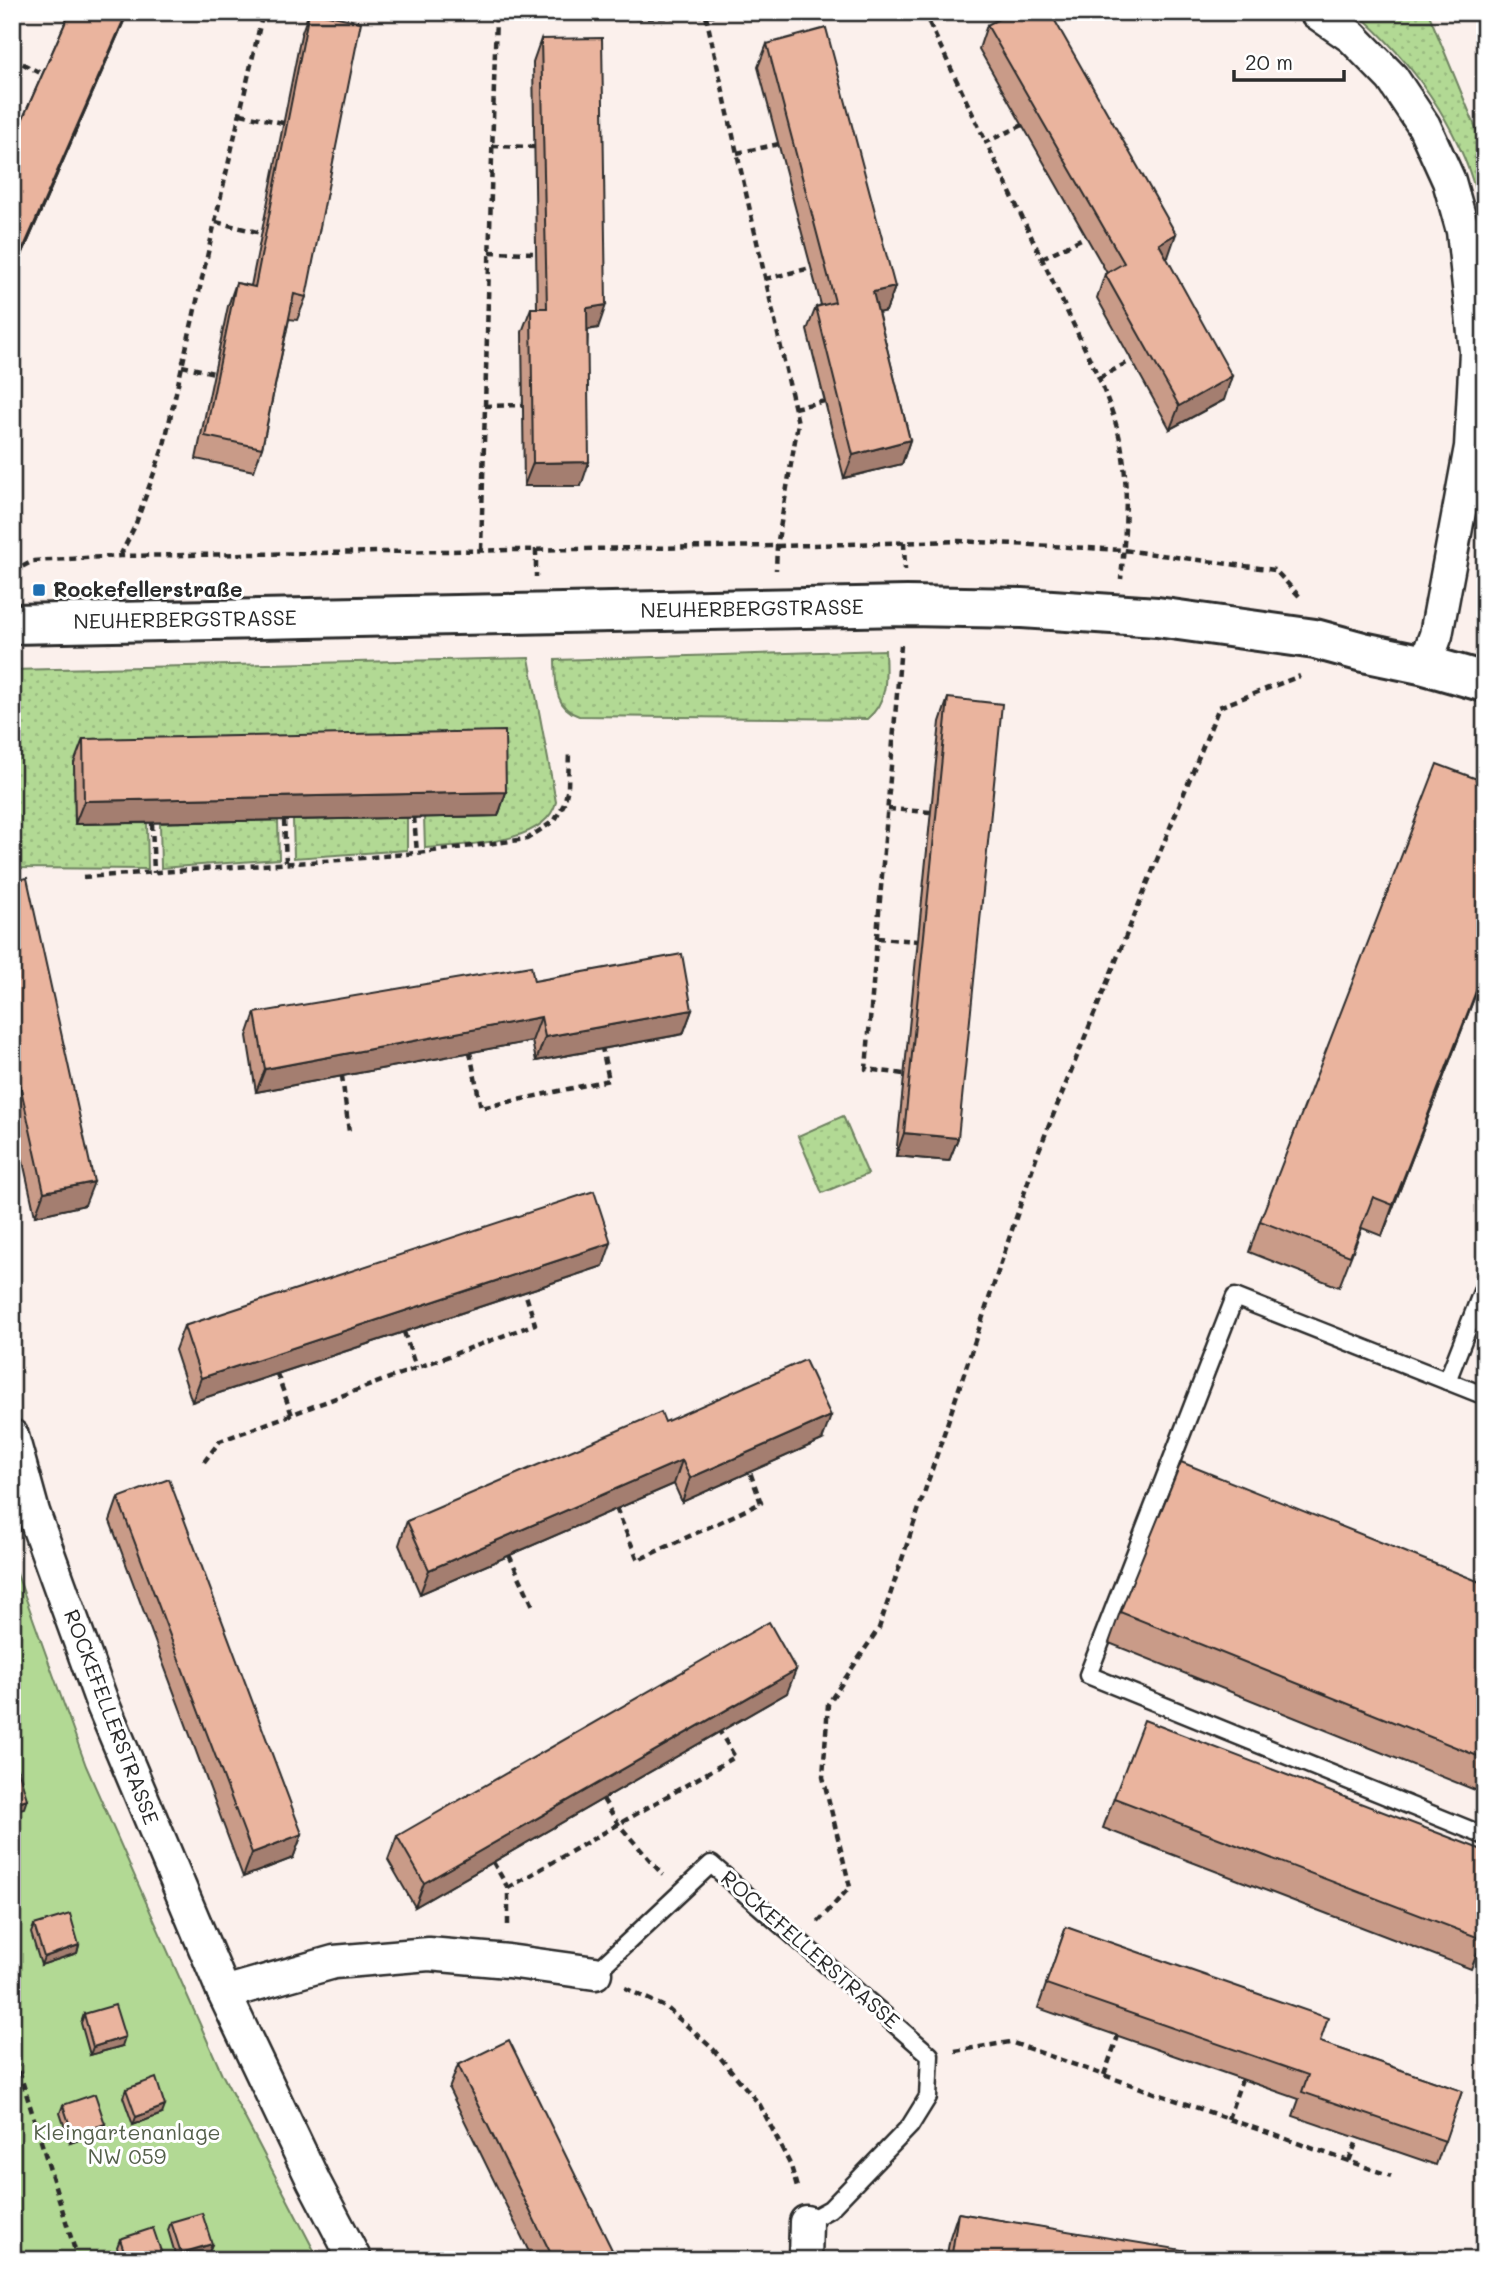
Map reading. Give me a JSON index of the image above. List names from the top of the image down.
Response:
{
  "streets": {
    "main road": ["NEUHERBERGSTRASSE"],
    "street": ["ROCKEFELLERSTRASSE"]
  },
  "parks": ["Kleingartenanlage NW 059"],
  "places": {
    "transit": ["Rockefellerstraße"]
  },
  "scale_bar": "20 m"
}
